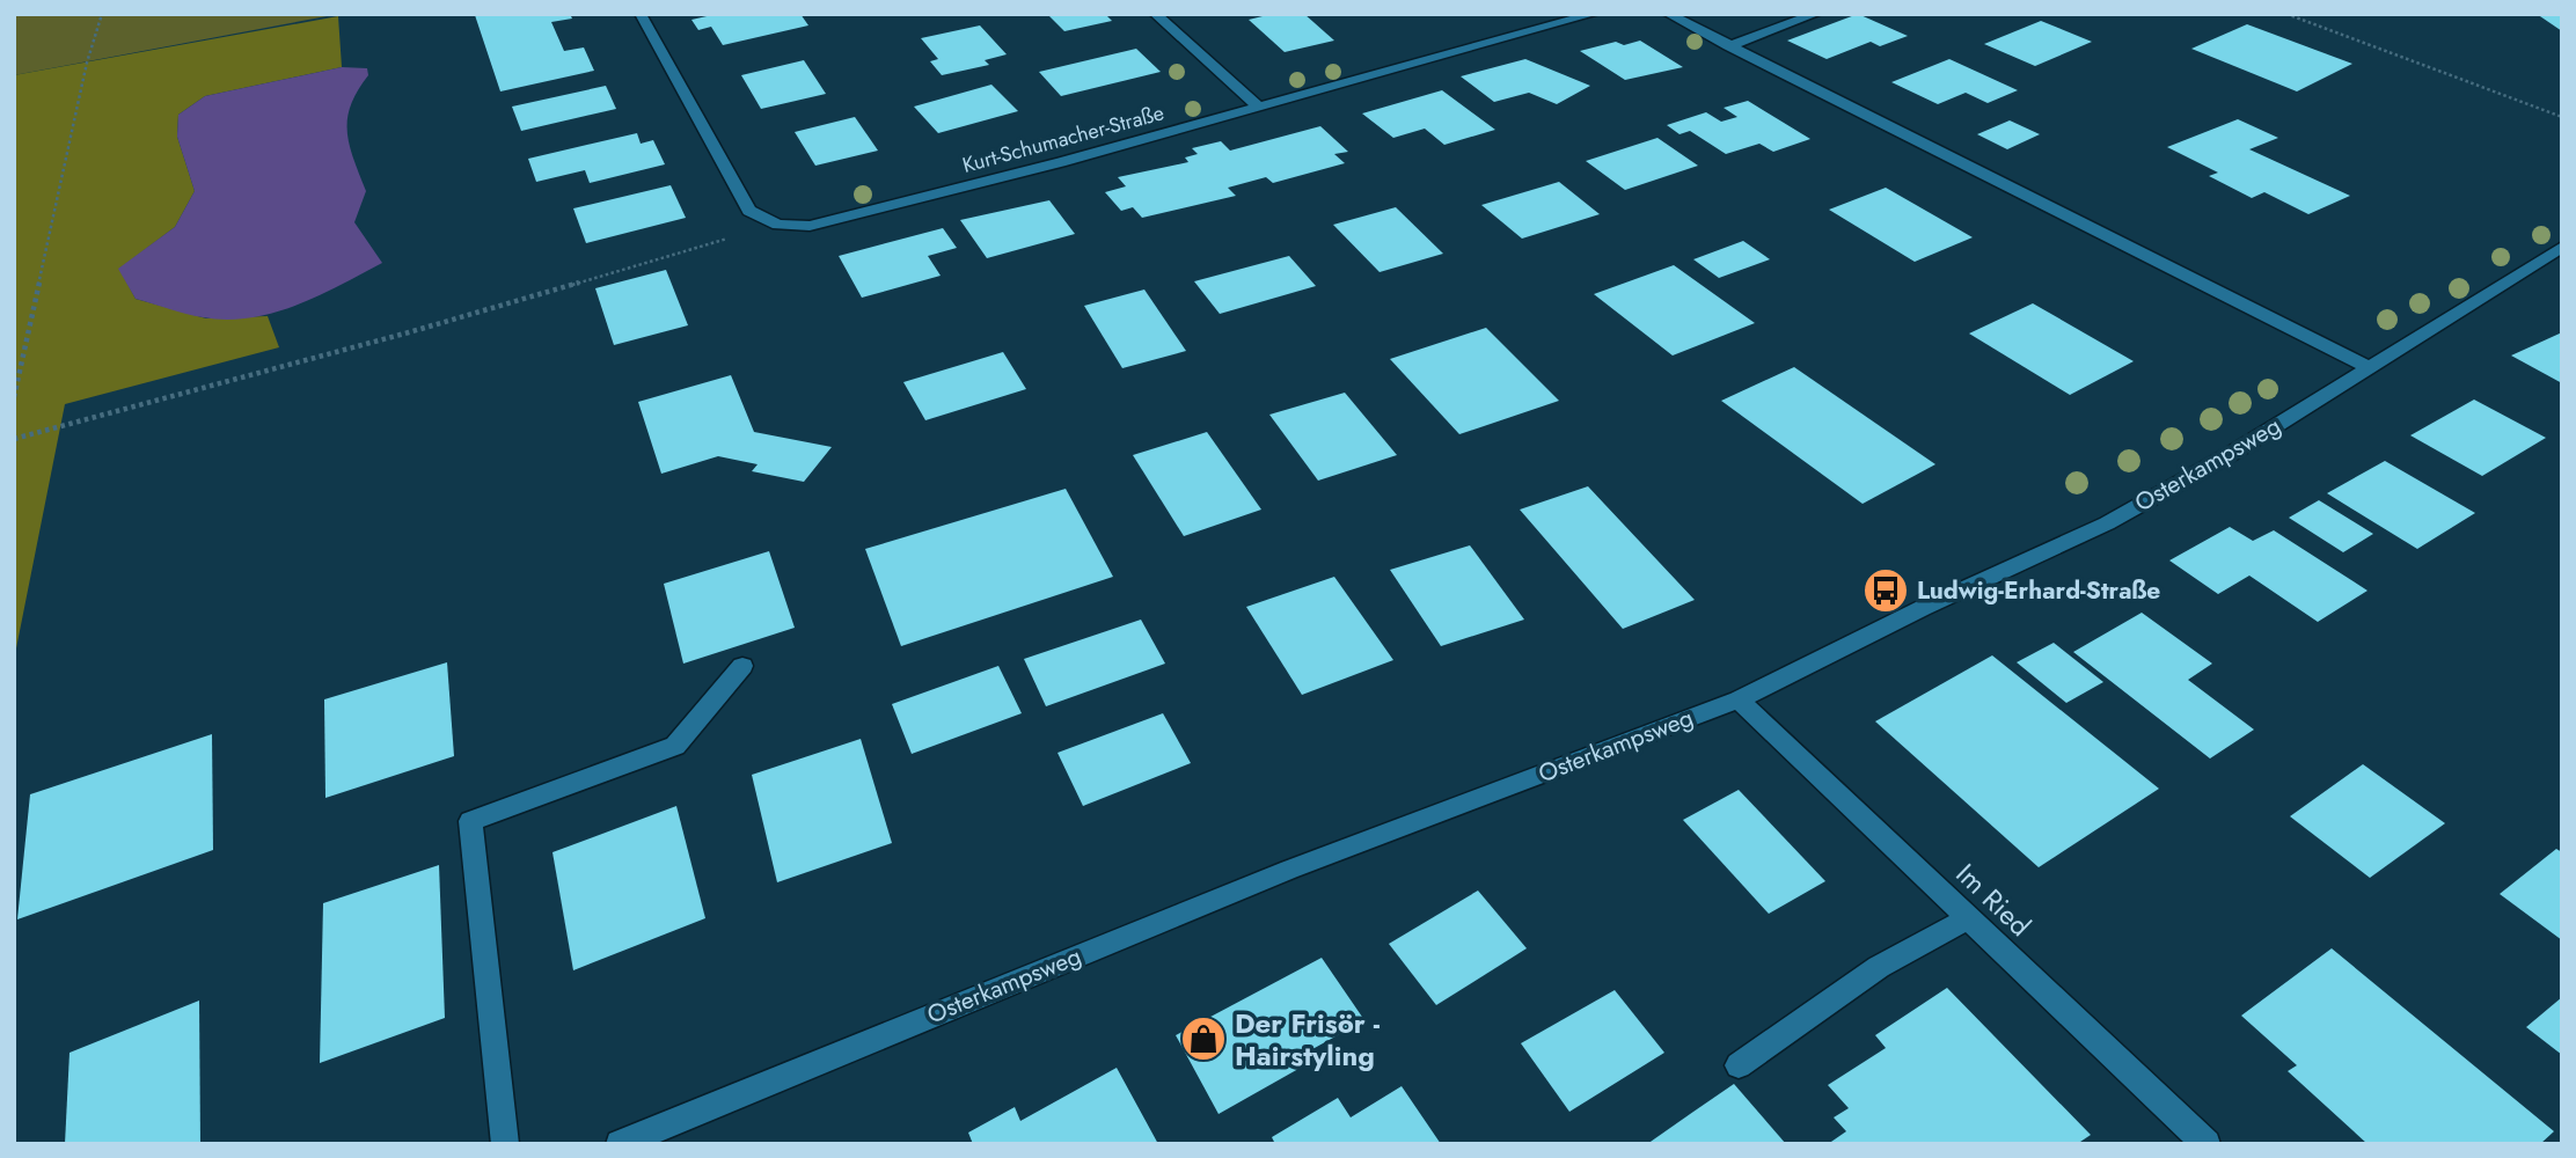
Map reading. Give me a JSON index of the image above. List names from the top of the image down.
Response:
{
  "streets": {
    "street": ["Kurt-Schumacher-Straße", "Osterkampsweg", "Im Ried"]
  },
  "crossings": [
    ["Osterkampsweg", "Im Ried"]
  ],
  "places": {
    "bus stop": ["Ludwig-Erhard-Straße"],
    "shop": ["Der Frisör - Hairstyling"]
  }
}
